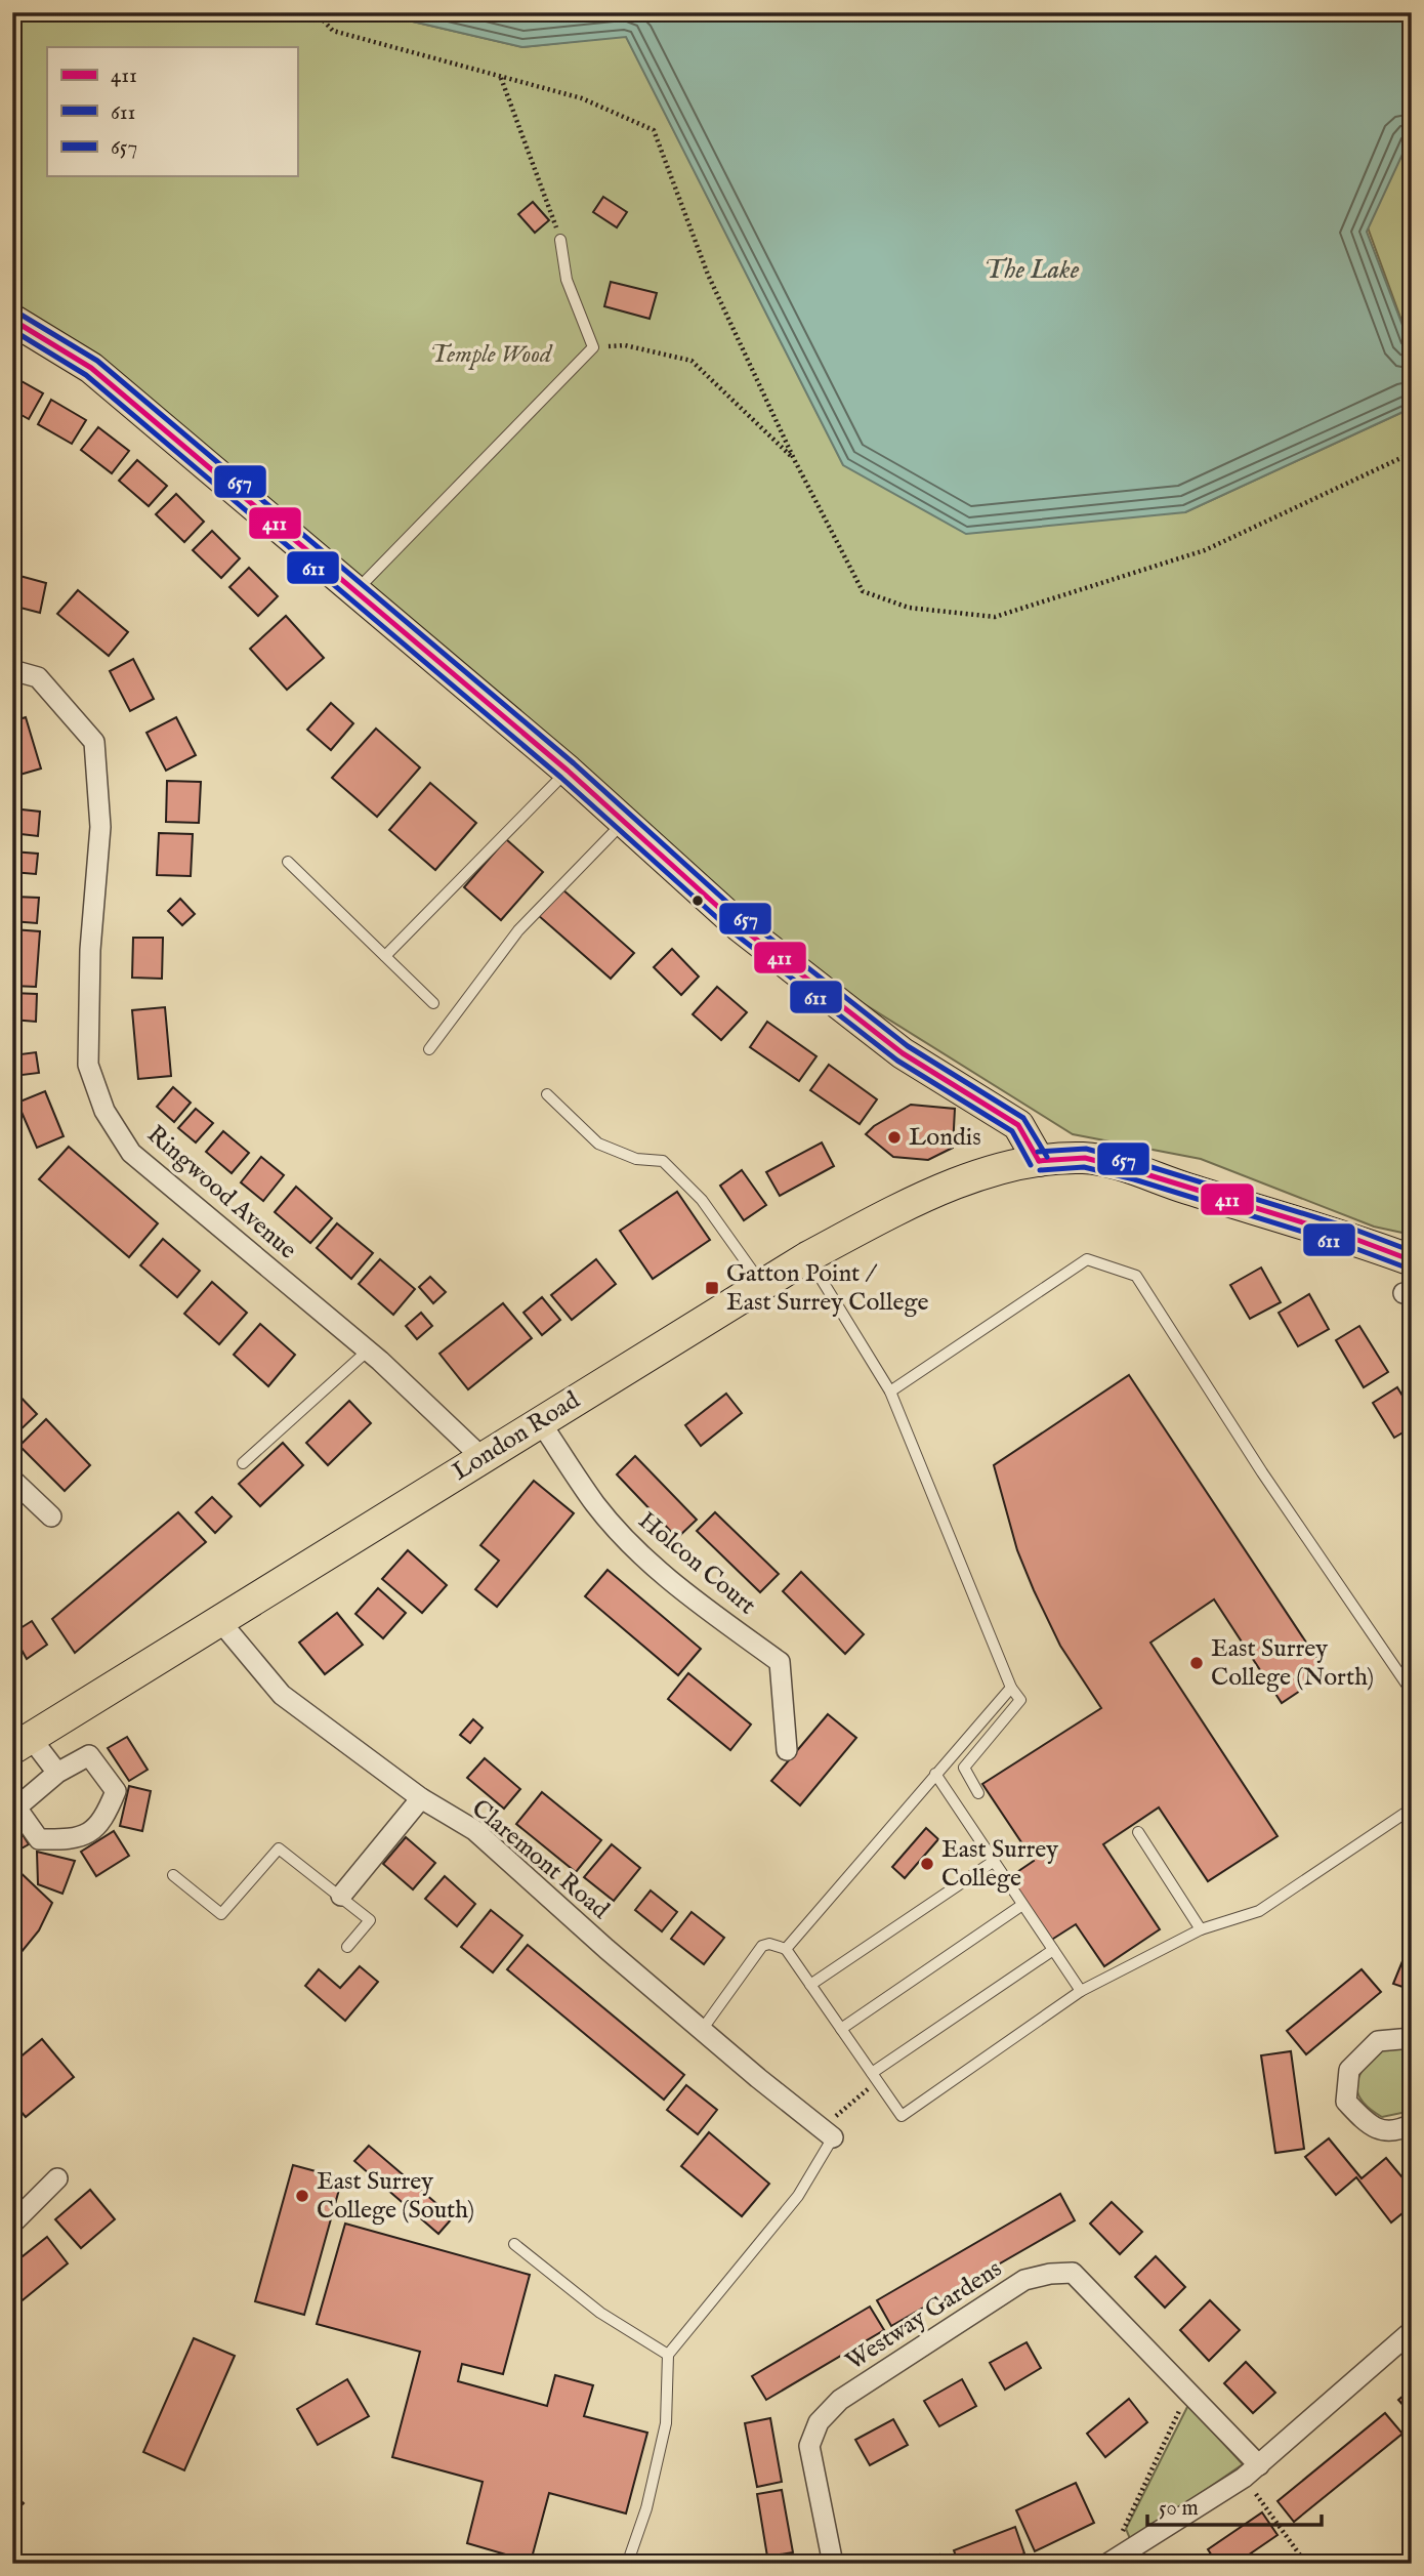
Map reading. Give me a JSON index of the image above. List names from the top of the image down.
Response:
{
  "streets": {
    "main road": ["London Road"],
    "street": [
      "Ringwood Avenue",
      "Holcon Court",
      "Claremont Road",
      "Westway Gardens"
    ]
  },
  "crossings": [
    ["Ringwood Avenue", "London Road"],
    ["London Road", "Holcon Court"],
    ["London Road", "Claremont Road"]
  ],
  "water": ["The Lake"],
  "parks": ["Temple Wood"],
  "places": {
    "other": [
      "Londis",
      "East Surrey College (North)",
      "East Surrey College",
      "East Surrey College (South)"
    ],
    "transit": ["Gatton Point / East Surrey College"]
  },
  "lines": ["transit line 657", "transit line 411", "transit line 611"],
  "legend": ["411", "611", "657"],
  "scale_bar": "50 m"
}
